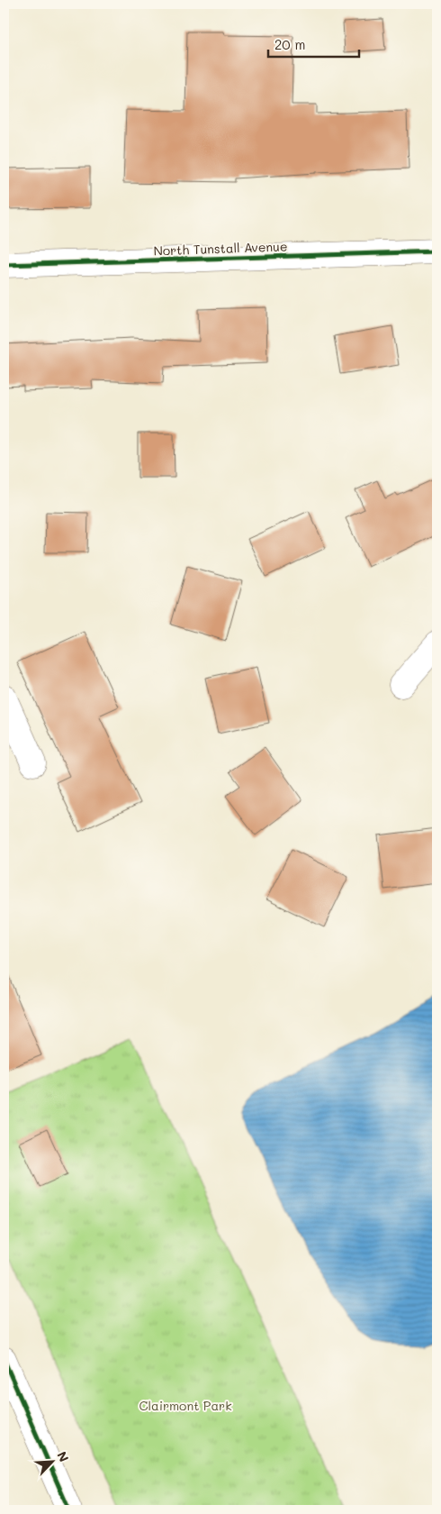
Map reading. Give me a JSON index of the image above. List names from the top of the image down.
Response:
{
  "streets": {
    "street": ["North Tunstall Avenue"]
  },
  "parks": ["Clairmont Park"],
  "scale_bar": "20 m",
  "north": "top right"
}
